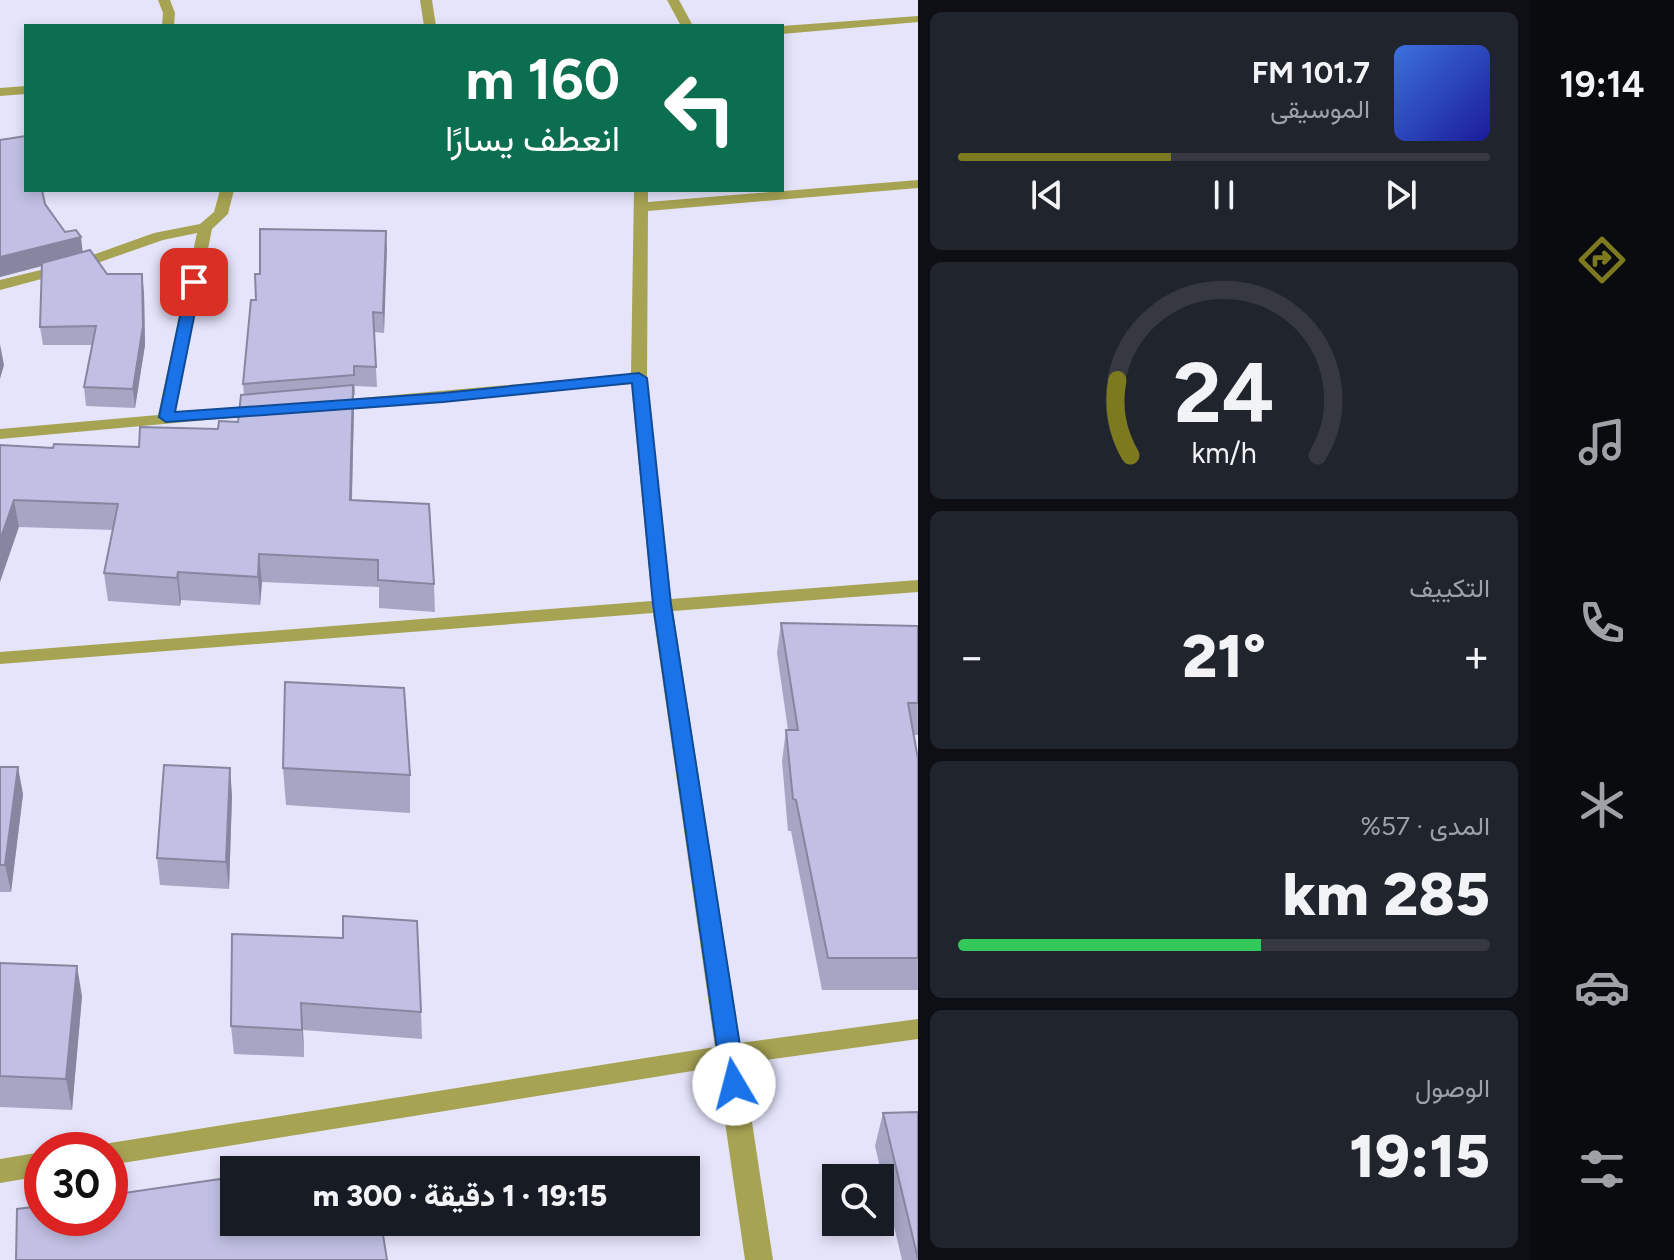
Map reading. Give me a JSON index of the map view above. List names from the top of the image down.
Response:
{
  "page": {
    "tabs": "19:14",
    "turn": ["160 m", "انعطف يسارًا"],
    "song": ["101.7 FM", "الموسيقى"],
    "tile": [
      "التكييف",
      ["المدى · 57%", "285 km"],
      ["الوصول", "19:15"]
    ],
    "heat": ["−", "21°", "+"],
    "limit": "30",
    "trip": "19:15 · 1 دقيقة · 300 m",
    "gauge": ["24", "km/h"]
  }
}
